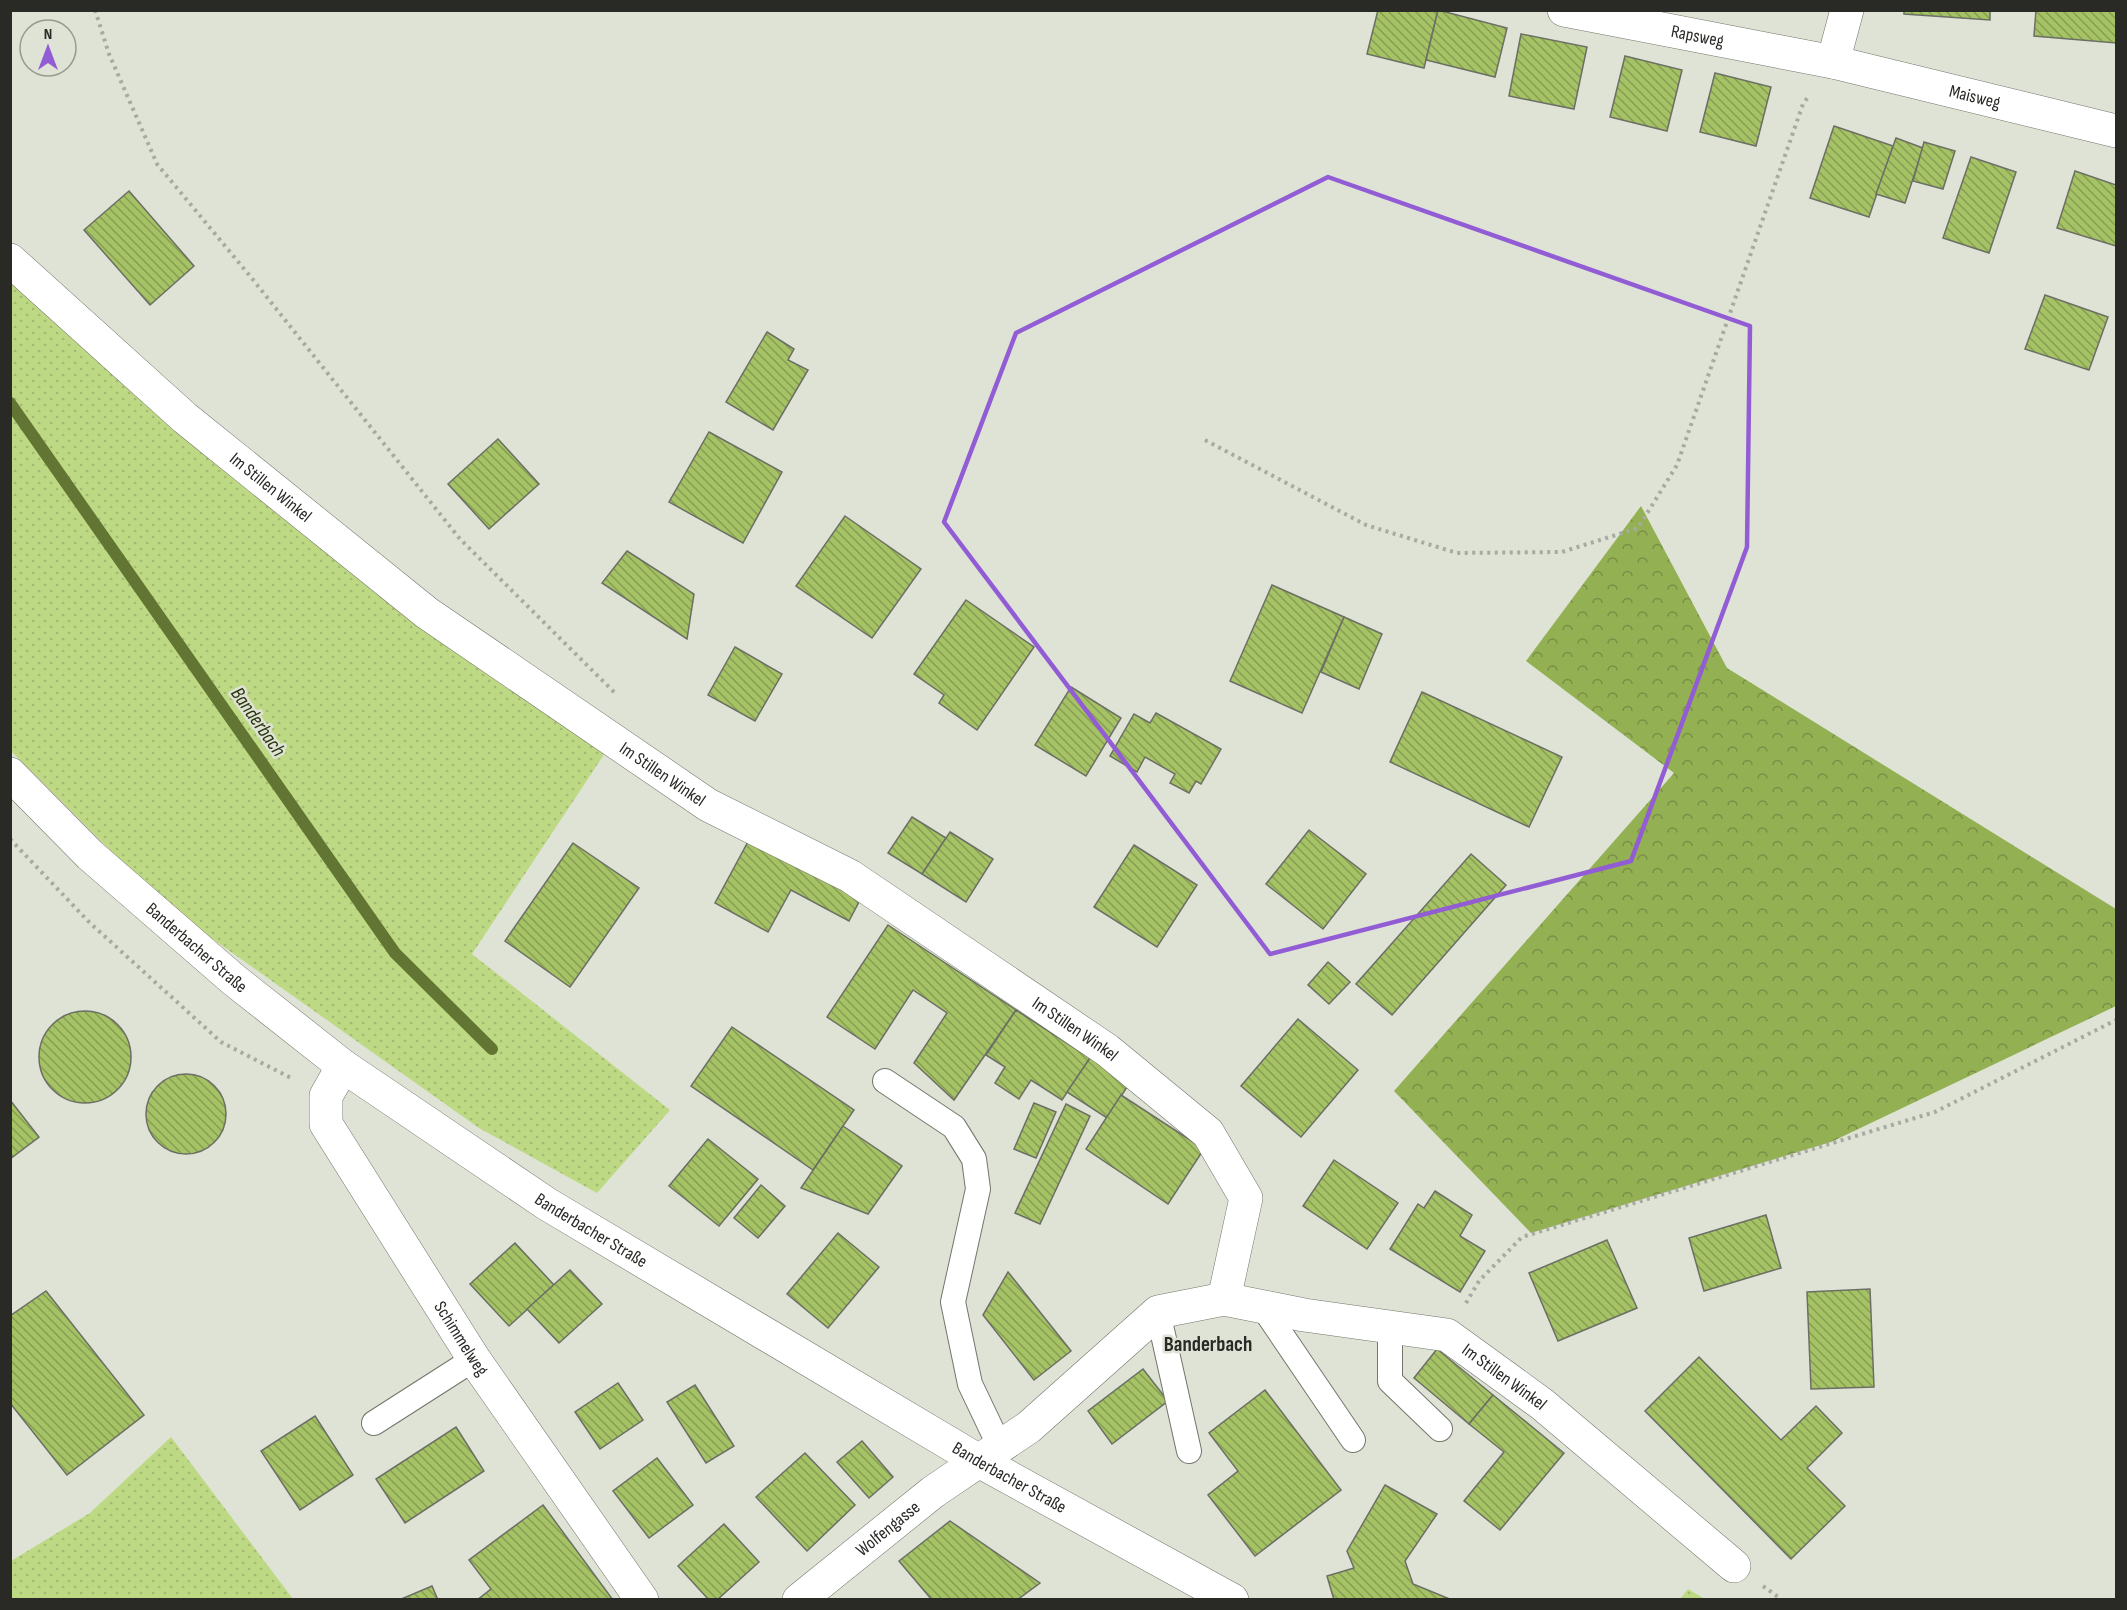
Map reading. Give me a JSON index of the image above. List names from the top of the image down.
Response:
{
  "streets": {
    "street": [
      "Rapsweg",
      "Maisweg",
      "Im Stillen Winkel",
      "Banderbacher Straße",
      "Schimmelweg",
      "Wolfengasse"
    ]
  },
  "crossings": [
    ["Rapsweg", "Maisweg"],
    ["Banderbacher Straße", "Schimmelweg"],
    ["Banderbacher Straße", "Wolfengasse"]
  ],
  "districts": ["Banderbach"],
  "water": ["Banderbach"],
  "north": "top"
}
